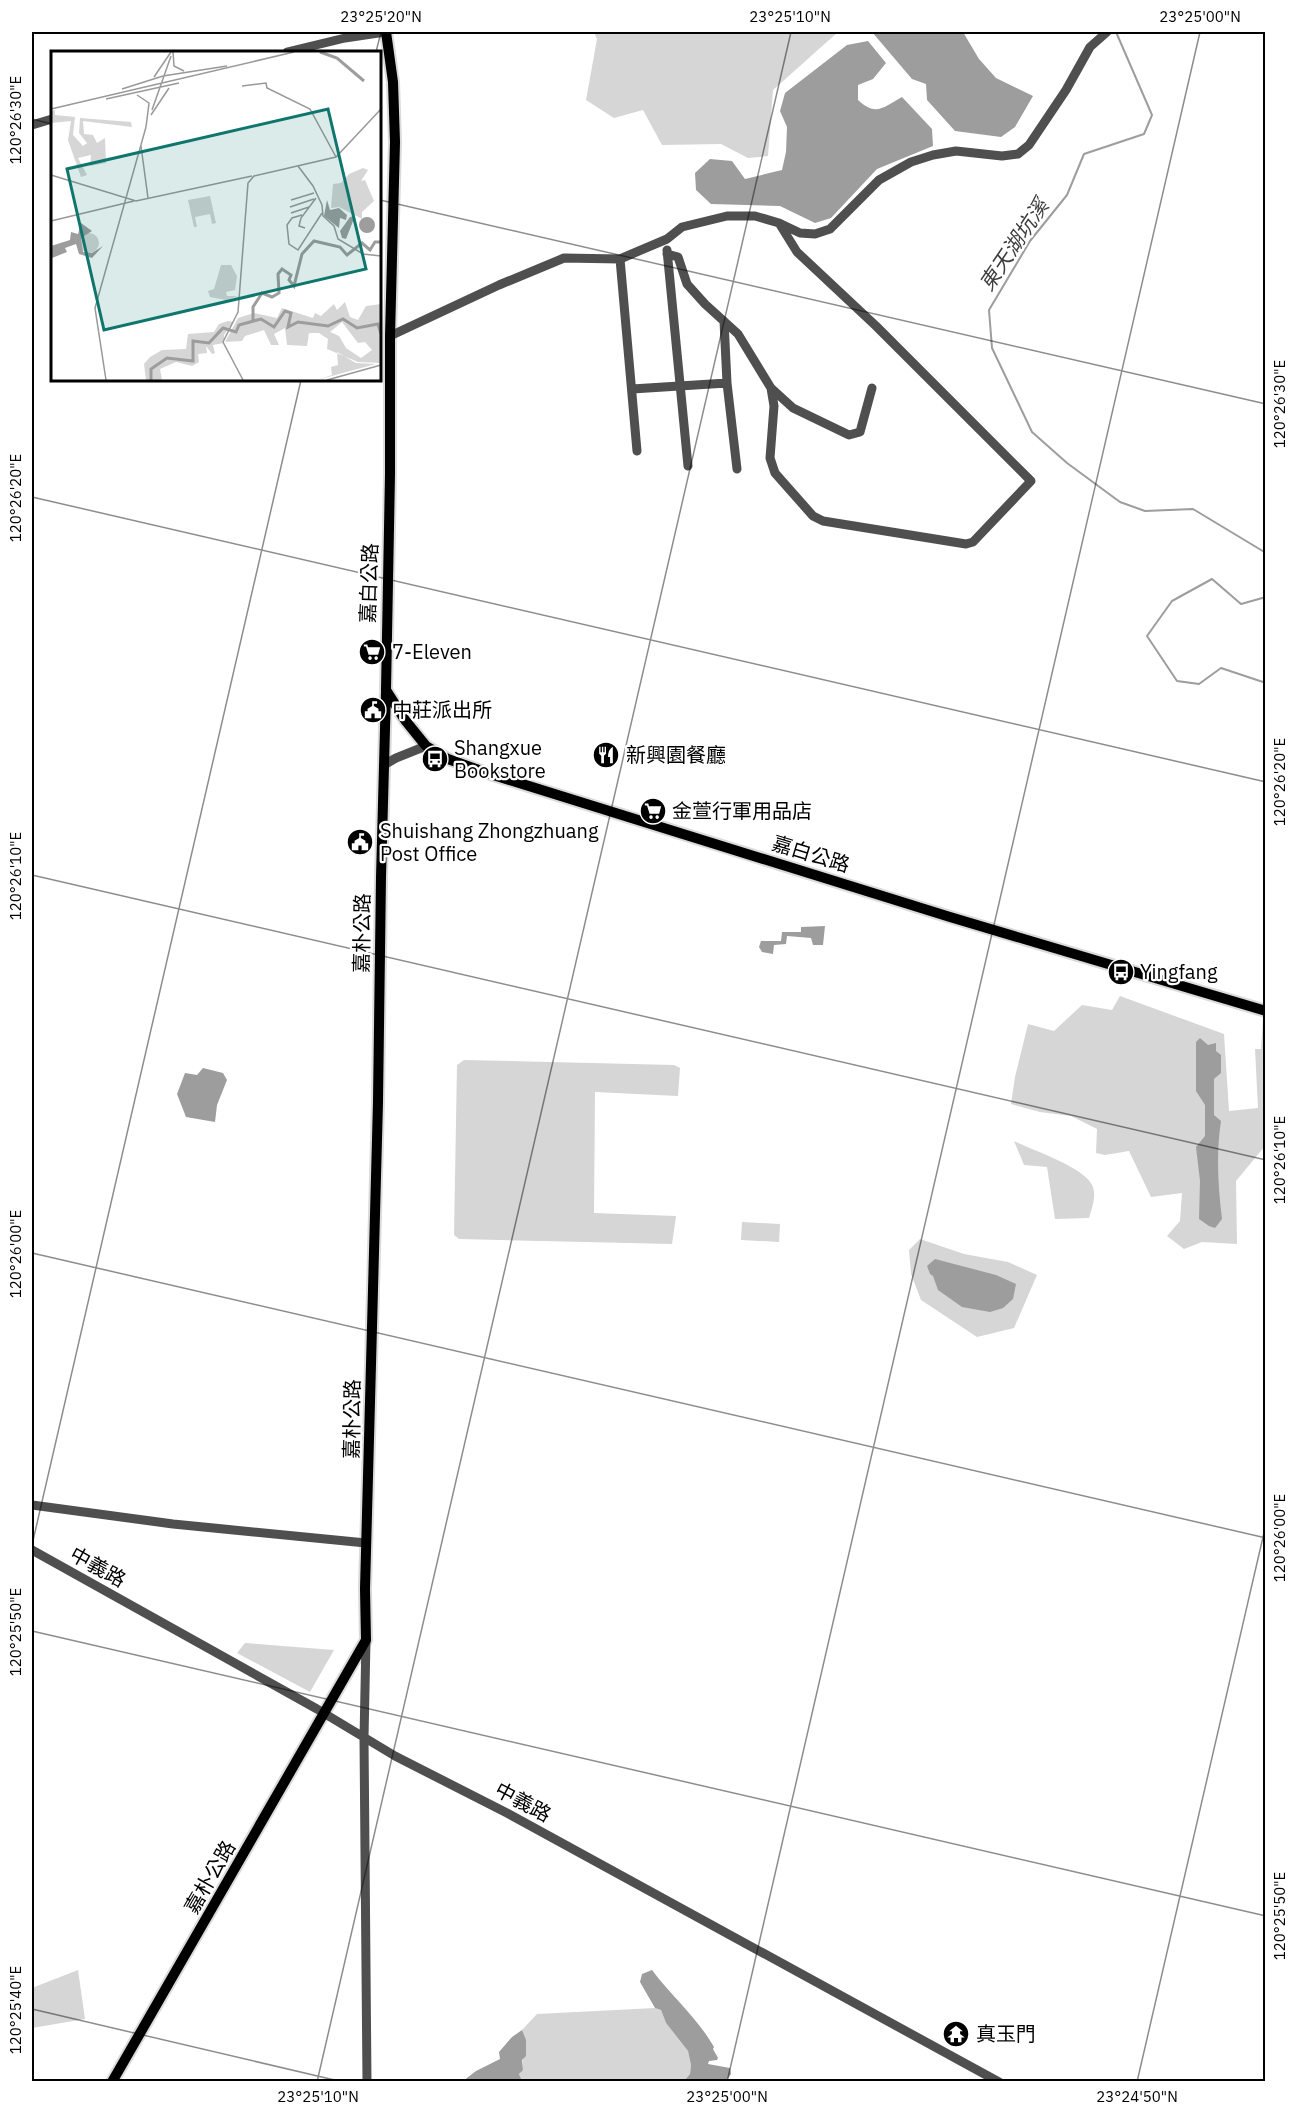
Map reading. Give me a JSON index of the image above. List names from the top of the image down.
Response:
{
  "streets": {
    "main road": ["嘉白公路", "嘉朴公路"],
    "street": ["中義路"]
  },
  "crossings": [
    ["嘉白公路", "嘉朴公路"],
    ["嘉朴公路", "中義路"]
  ],
  "water": ["東天湖坑溪"],
  "places": {
    "supermarket": ["7-Eleven", "金萱行軍用品店"],
    "public building": ["中莊派出所", "Shuishang Zhongzhuang Post Office"],
    "restaurant": ["新興園餐廳"],
    "bus stop": ["Shangxue Bookstore", "Yingfang"],
    "temple": ["真玉門"]
  },
  "coordinates": [
    "23°25'20\"N",
    "23°25'10\"N",
    "23°25'00\"N",
    "120°26'30\"E",
    "120°26'20\"E",
    "120°26'10\"E",
    "120°26'00\"E",
    "120°25'50\"E",
    "120°25'40\"E",
    "23°24'50\"N"
  ]
}
